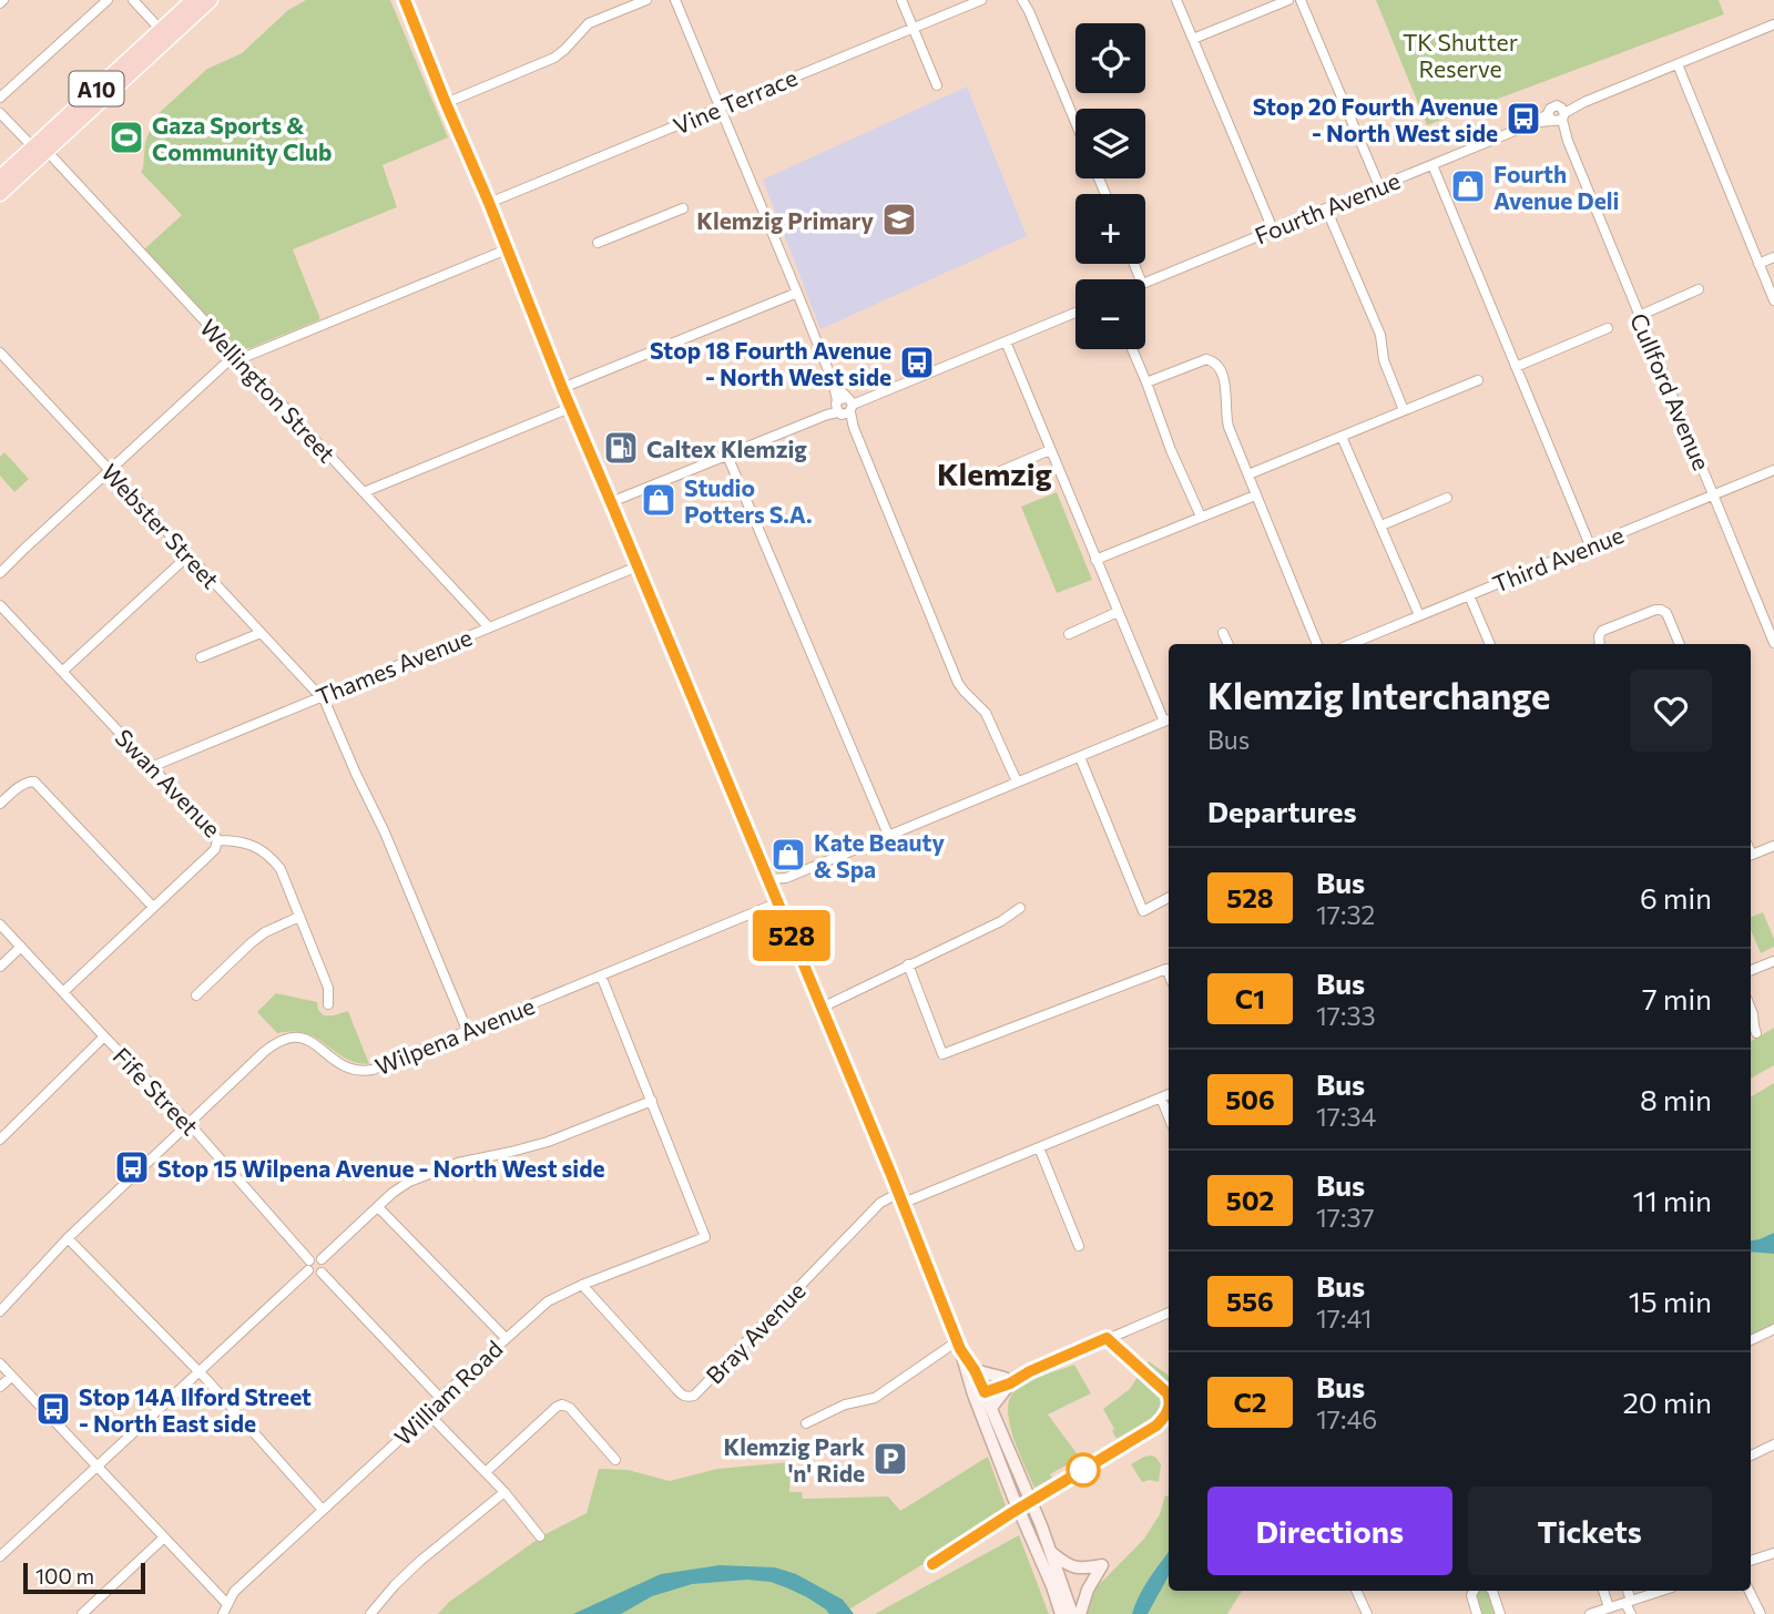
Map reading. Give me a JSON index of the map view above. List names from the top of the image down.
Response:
{
  "streets": {
    "highway": ["A10"],
    "street": [
      "Vine Terrace",
      "Fourth Avenue",
      "Wellington Street",
      "Cullford Avenue",
      "Webster Street",
      "Third Avenue",
      "Thames Avenue",
      "Swan Avenue",
      "Wilpena Avenue",
      "Fife Street",
      "Bray Avenue",
      "William Road"
    ]
  },
  "crossings": [
    ["A10", "Wellington Street"],
    ["Fourth Avenue", "Cullford Avenue"],
    ["Wellington Street", "Thames Avenue"],
    ["Cullford Avenue", "Third Avenue"],
    ["Webster Street", "Thames Avenue"],
    ["Thames Avenue", "Swan Avenue"],
    ["Wilpena Avenue", "Fife Street"],
    ["Bray Avenue", "William Road"]
  ],
  "districts": ["Klemzig"],
  "parks": ["TK Shutter Reserve"],
  "places": {
    "bus stop": [
      "Stop 20 Fourth Avenue - North West side",
      "Stop 18 Fourth Avenue - North West side",
      "Stop 15 Wilpena Avenue - North West side",
      "Stop 14A Ilford Street - North East side"
    ],
    "sports": ["Gaza Sports & Community Club"],
    "shop": ["Fourth Avenue Deli", "Studio Potters S.A.", "Kate Beauty & Spa"],
    "school or university": ["Klemzig Primary"],
    "fuel station": ["Caltex Klemzig"],
    "parking": ["Klemzig Park 'n' Ride"]
  },
  "lines": ["bus line 528"],
  "scale_bar": "100 m",
  "page": {
    "on_map": "528",
    "map_buttons": ["+", "−"],
    "heading": [
      ["Klemzig Interchange", "Bus"],
      "Departures"
    ],
    "list": [
      {
        "mark": "528",
        "name": "Bus",
        "note": "17:32",
        "value": "6 min"
      },
      {
        "mark": "C1",
        "name": "Bus",
        "note": "17:33",
        "value": "7 min"
      },
      {
        "mark": "506",
        "name": "Bus",
        "note": "17:34",
        "value": "8 min"
      },
      {
        "mark": "502",
        "name": "Bus",
        "note": "17:37",
        "value": "11 min"
      },
      {
        "mark": "556",
        "name": "Bus",
        "note": "17:41",
        "value": "15 min"
      },
      {
        "mark": "C2",
        "name": "Bus",
        "note": "17:46",
        "value": "20 min"
      }
    ],
    "buttons": ["Directions", "Tickets"],
    "scale": "100 m"
  }
}
